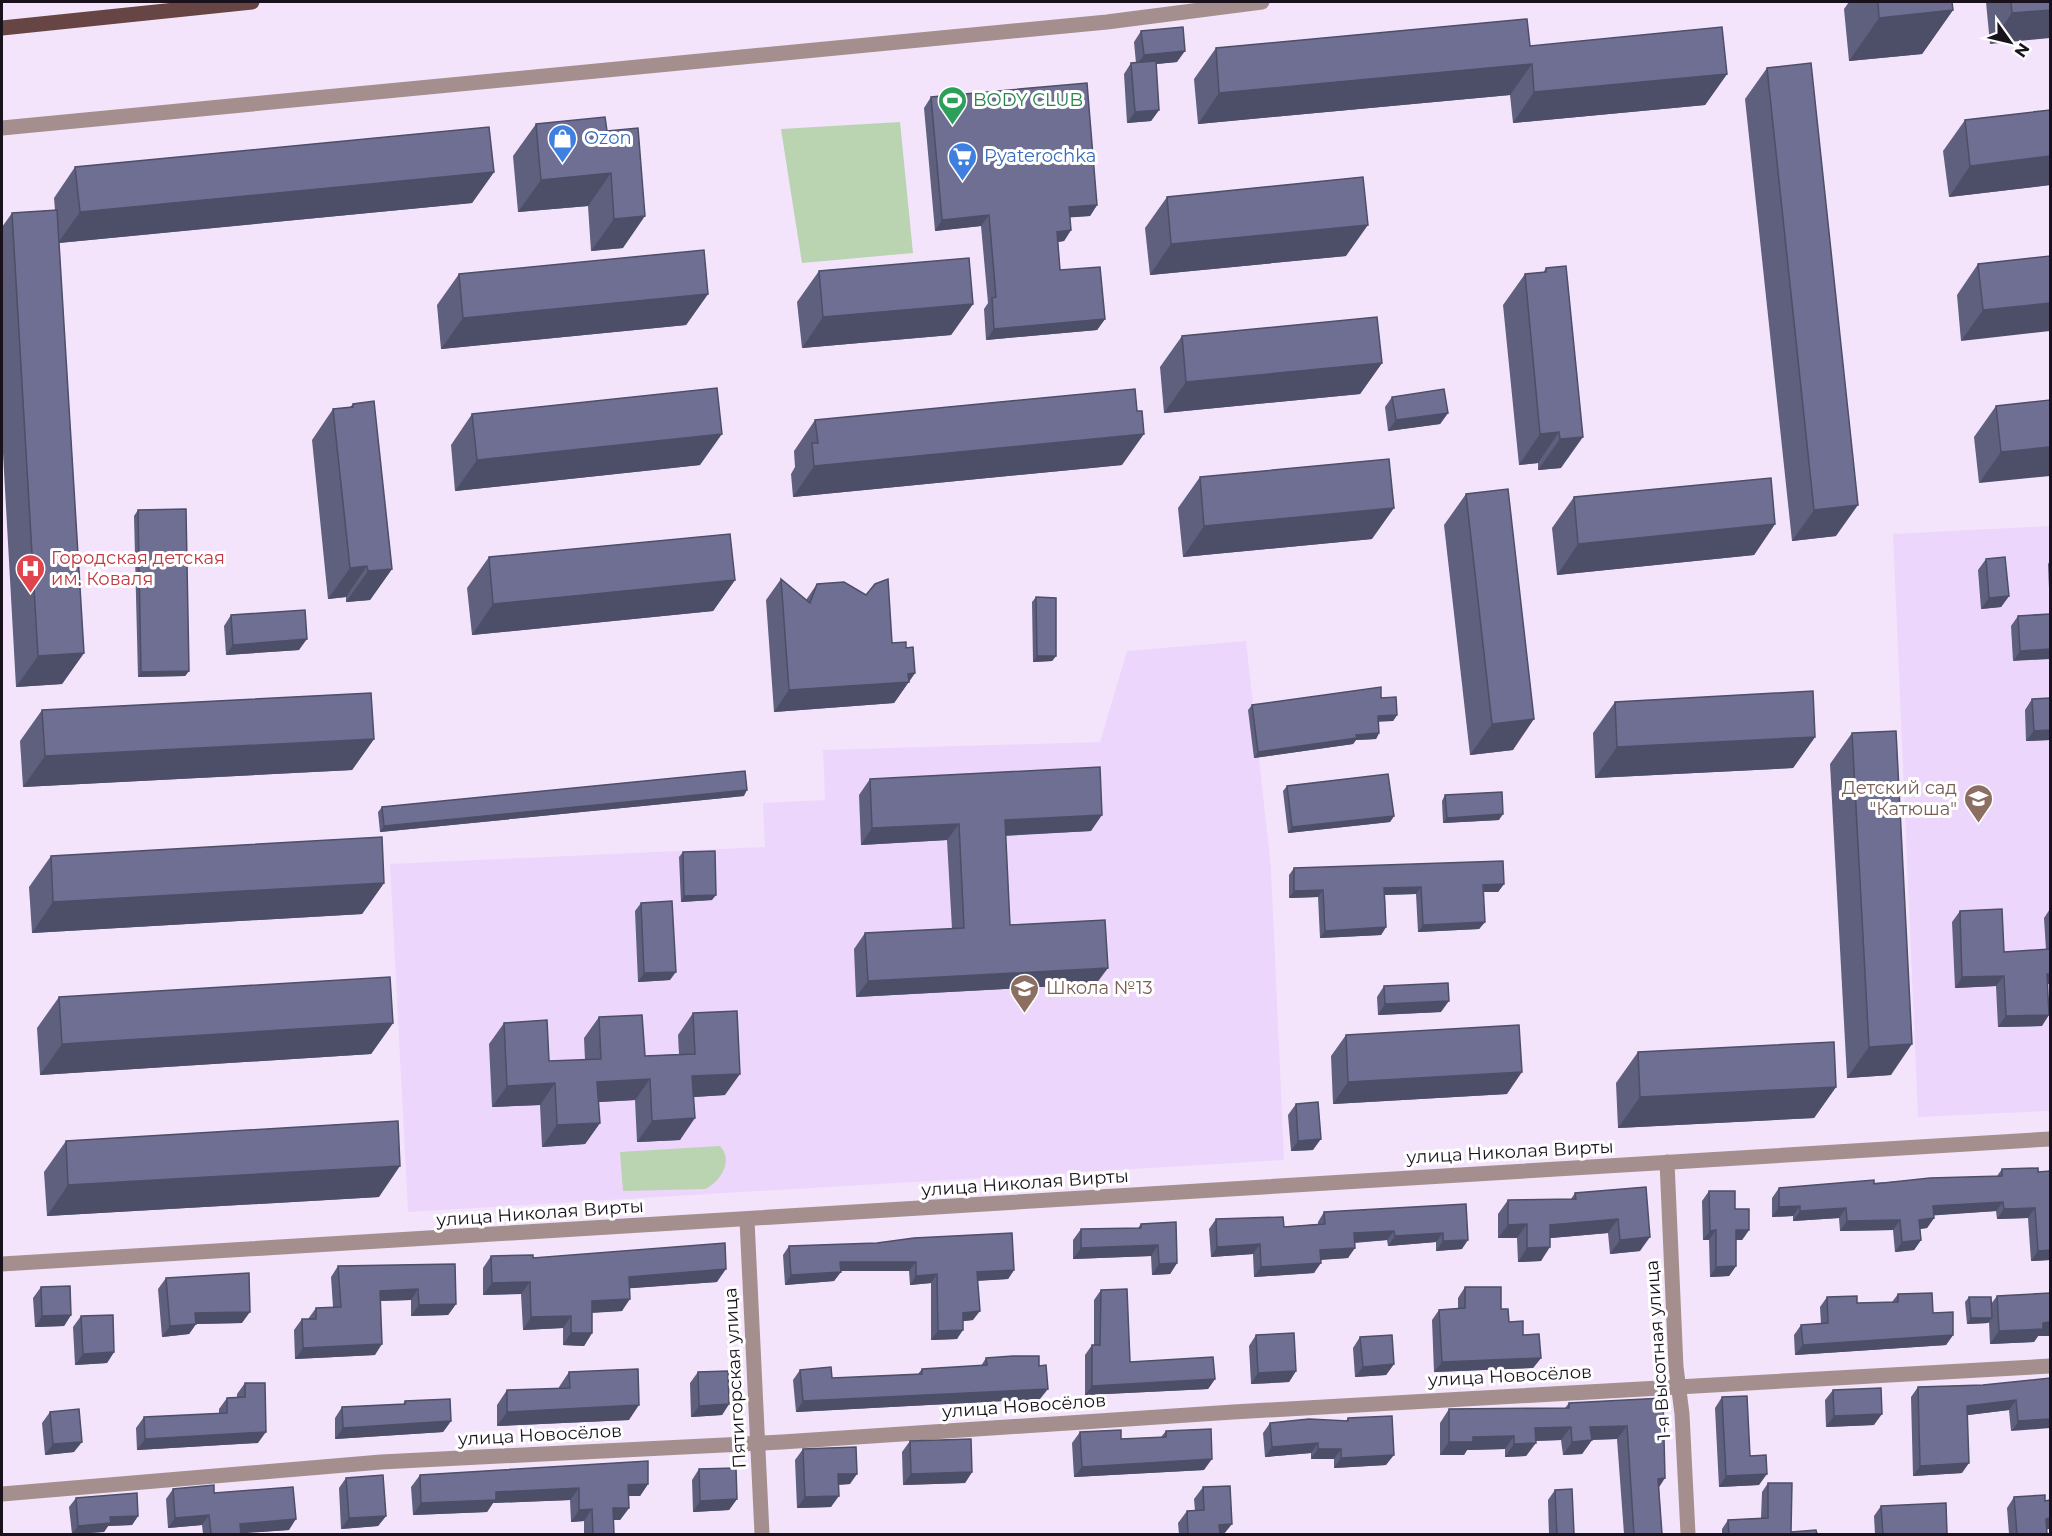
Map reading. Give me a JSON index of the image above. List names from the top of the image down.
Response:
{
  "streets": {
    "street": [
      "улица Николая Вирты",
      "1-я Высотная улица",
      "улица Новосёлов",
      "Пятигорская улица"
    ]
  },
  "crossings": [
    ["улица Николая Вирты", "1-я Высотная улица"],
    ["улица Николая Вирты", "Пятигорская улица"],
    ["1-я Высотная улица", "улица Новосёлов"],
    ["улица Новосёлов", "Пятигорская улица"]
  ],
  "places": {
    "sports": ["BODY CLUB"],
    "shop": ["Ozon"],
    "supermarket": ["Pyaterochka"],
    "hospital": ["Городская детская им. Коваля"],
    "school or university": ["Детский сад \"Катюша\"", "Школа №13"]
  },
  "north": "bottom right"
}
